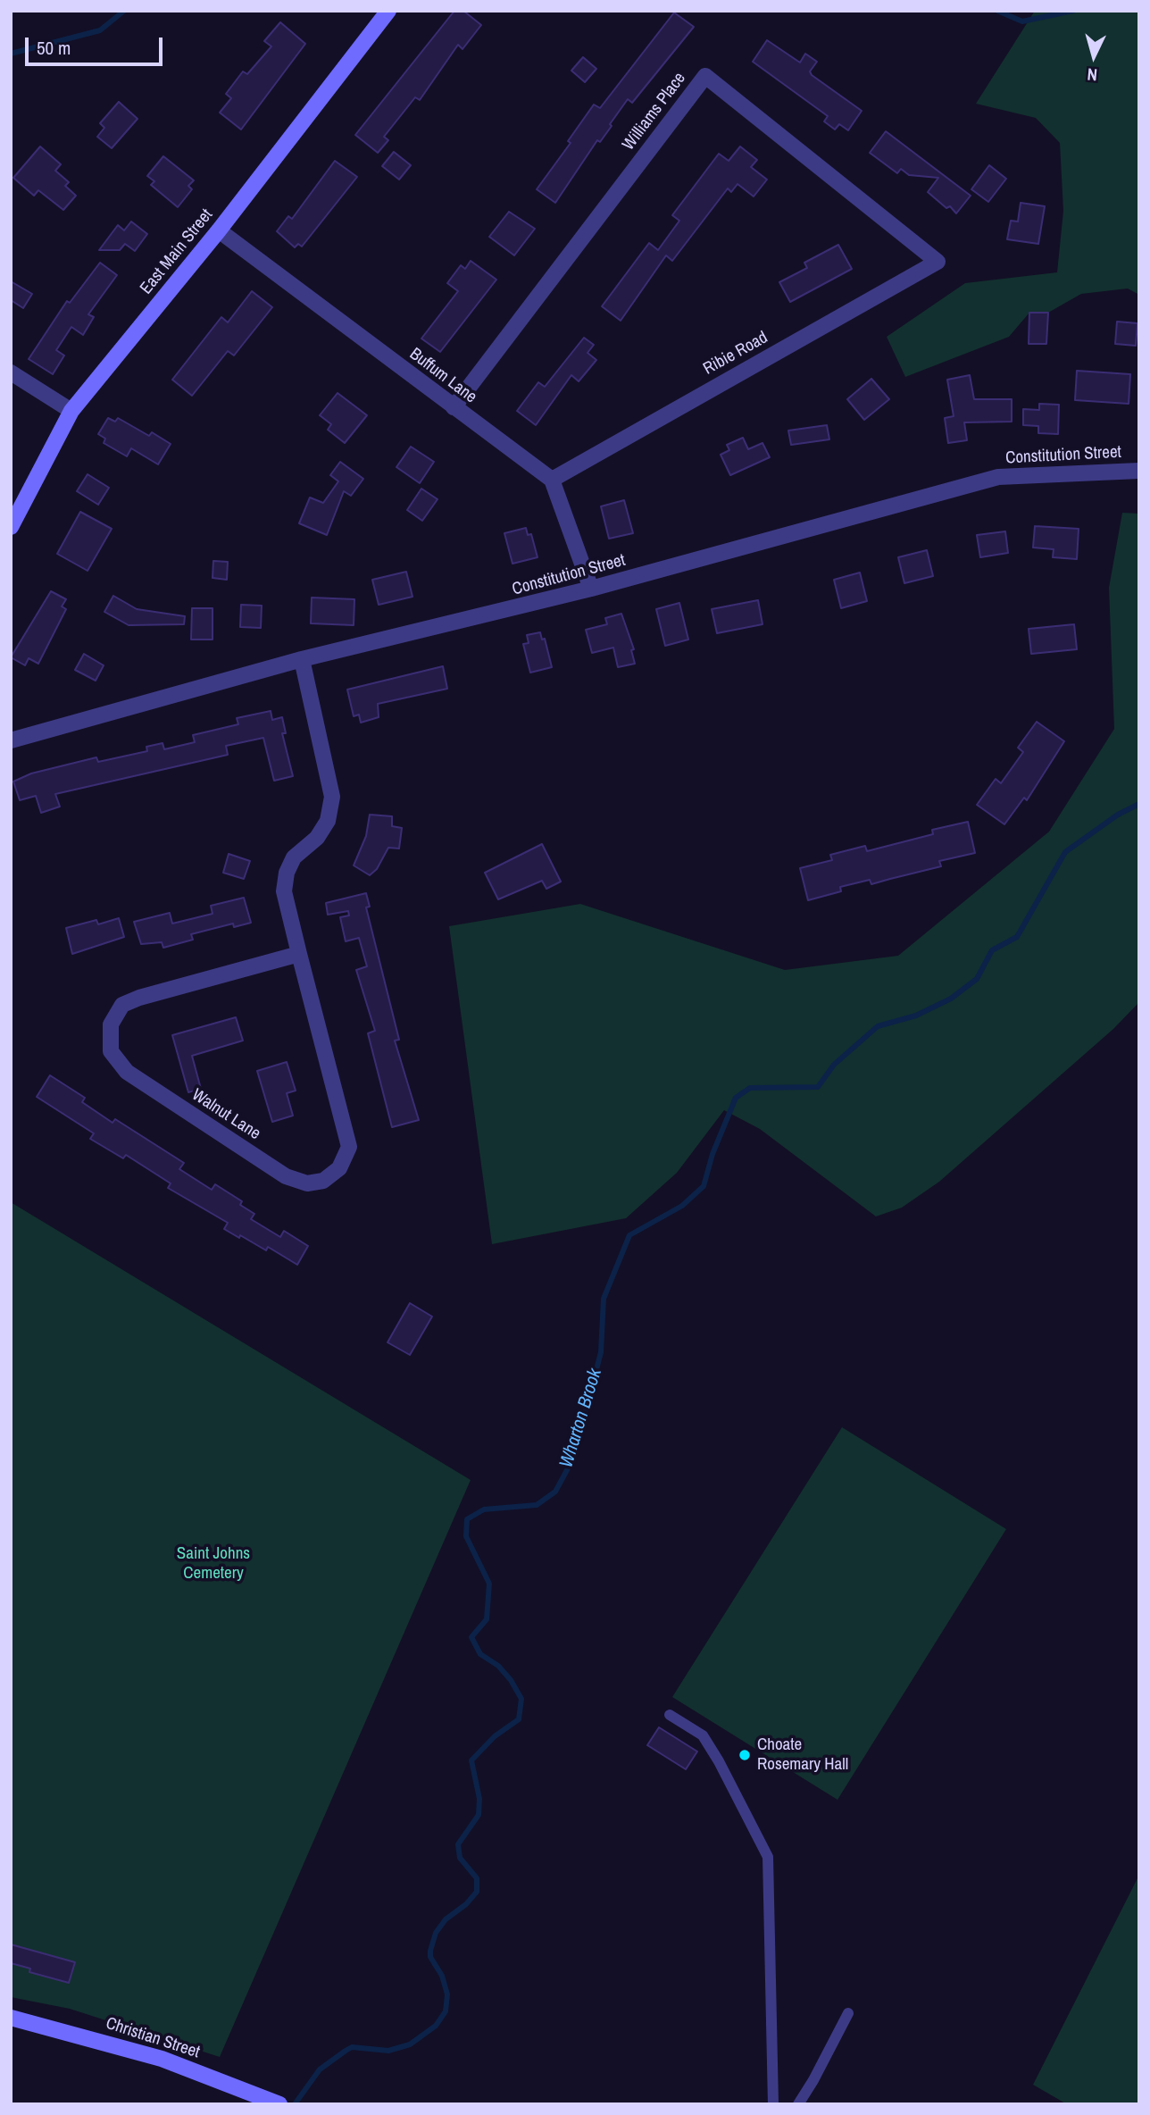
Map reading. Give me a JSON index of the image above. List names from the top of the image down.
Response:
{
  "streets": {
    "main road": ["East Main Street", "Christian Street"],
    "street": [
      "Williams Place",
      "Ribie Road",
      "Buffum Lane",
      "Constitution Street",
      "Walnut Lane"
    ]
  },
  "crossings": [
    ["Williams Place", "Ribie Road"],
    ["Williams Place", "Buffum Lane"],
    ["East Main Street", "Buffum Lane"],
    ["Ribie Road", "Buffum Lane"],
    ["Constitution Street", "Walnut Lane"]
  ],
  "water": ["Wharton Brook"],
  "parks": ["Saint Johns Cemetery"],
  "places": ["Choate Rosemary Hall"],
  "scale_bar": "50 m",
  "north": "bottom"
}
